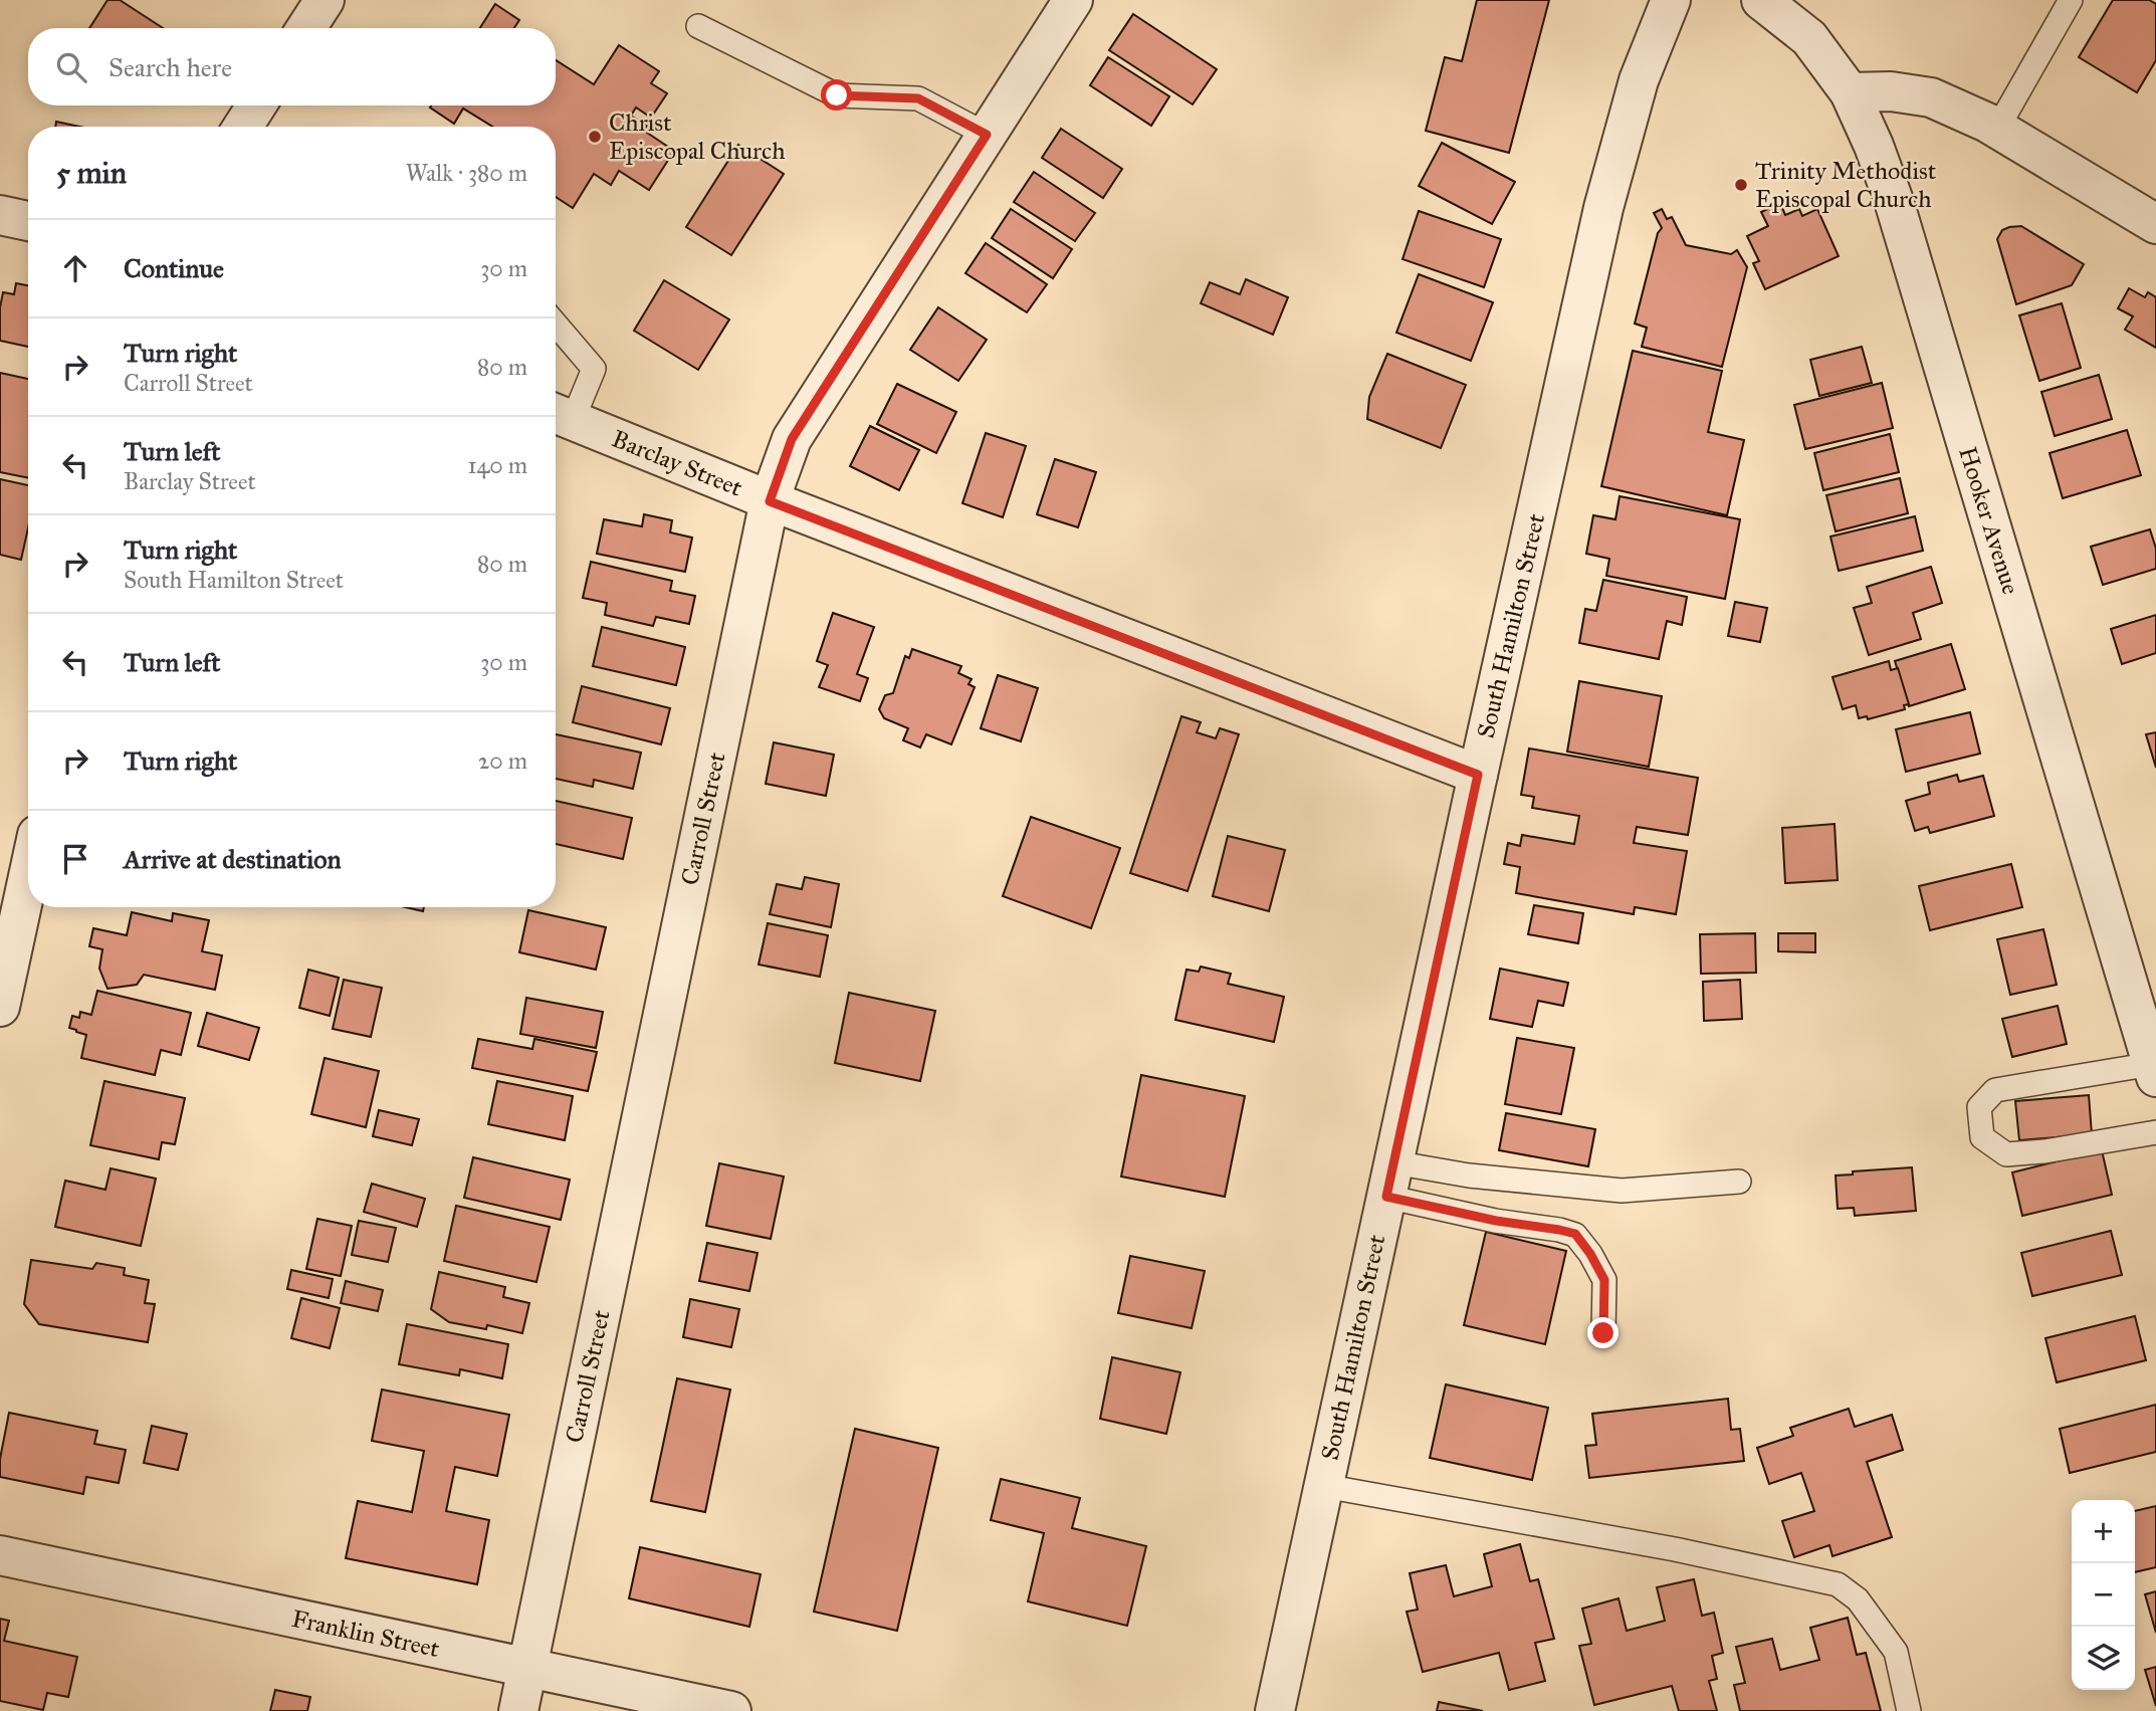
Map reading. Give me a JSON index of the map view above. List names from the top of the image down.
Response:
{
  "streets": {
    "street": [
      "Barclay Street",
      "Hooker Avenue",
      "South Hamilton Street",
      "Carroll Street",
      "Franklin Street"
    ]
  },
  "crossings": [
    ["Barclay Street", "South Hamilton Street"],
    ["Barclay Street", "Carroll Street"],
    ["Carroll Street", "Franklin Street"]
  ],
  "places": ["Christ Episcopal Church", "Trinity Methodist Episcopal Church"],
  "page": {
    "search": "Search here",
    "heading": ["5 min", "Walk · 380 m"],
    "list": [
      ["Continue", "30 m"],
      ["Turn right", "Carroll Street", "80 m"],
      ["Turn left", "Barclay Street", "140 m"],
      ["Turn right", "South Hamilton Street", "80 m"],
      ["Turn left", "30 m"],
      ["Turn right", "20 m"],
      "Arrive at destination"
    ],
    "map_buttons": ["+", "−"]
  }
}
